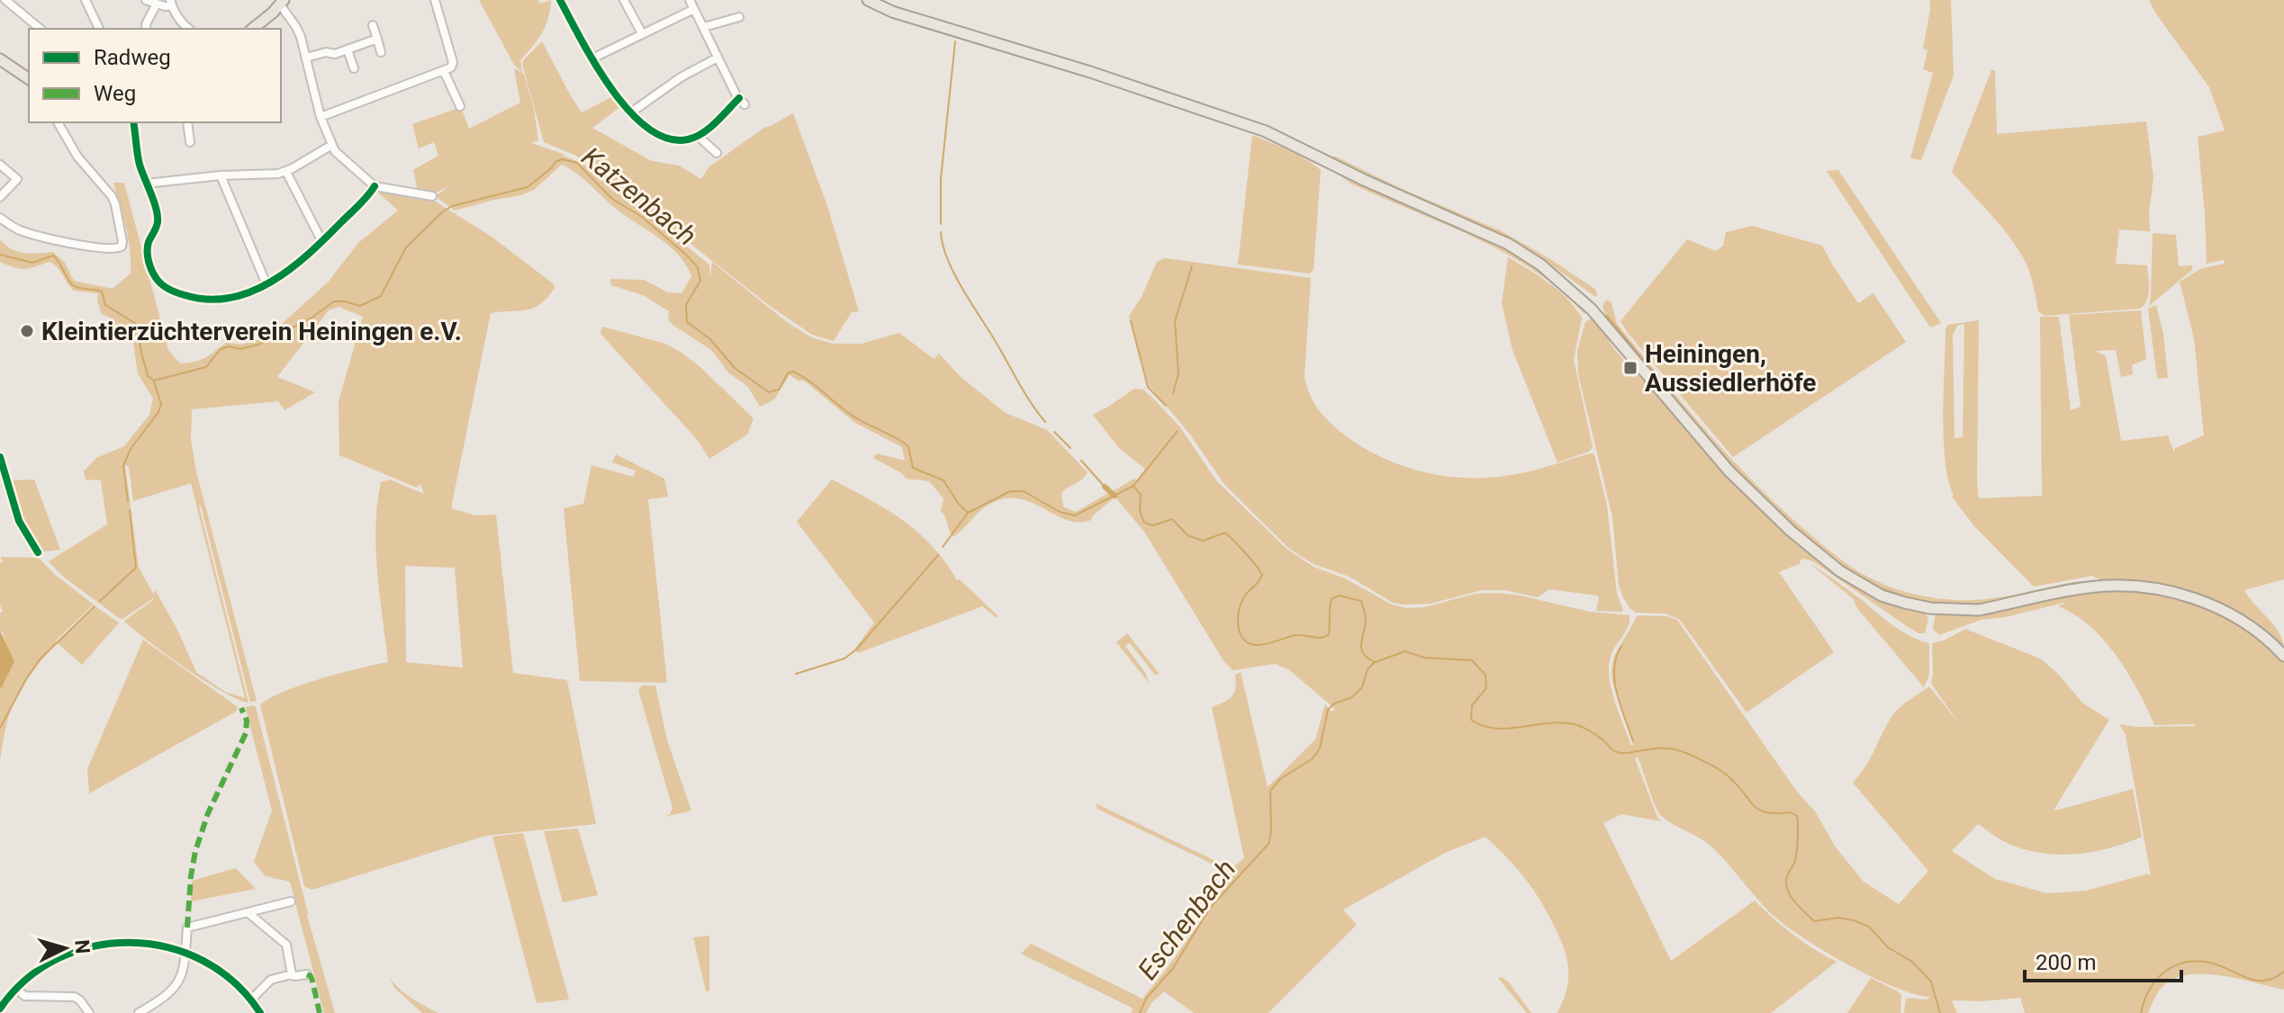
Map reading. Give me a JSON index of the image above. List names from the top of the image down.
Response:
{
  "water": ["Katzenbach", "Eschenbach"],
  "places": {
    "other": ["Kleintierzüchterverein Heiningen e.V."],
    "transit": ["Heiningen, Aussiedlerhöfe"]
  },
  "legend": ["Radweg", "Weg"],
  "scale_bar": "200 m",
  "north": "right"
}
